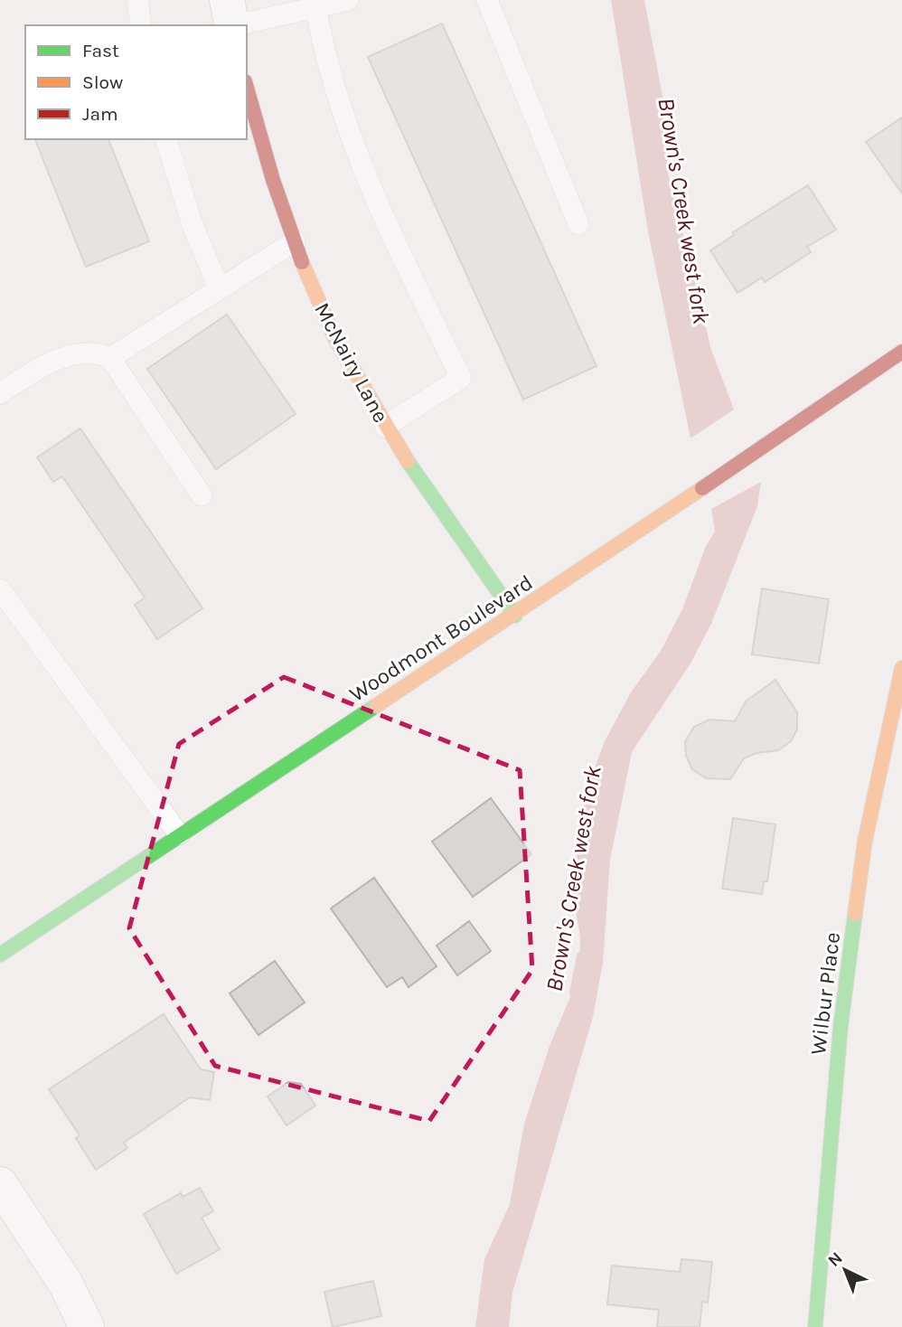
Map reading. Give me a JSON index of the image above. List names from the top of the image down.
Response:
{
  "streets": {
    "street": ["McNairy Lane", "Woodmont Boulevard", "Wilbur Place"]
  },
  "crossings": [
    ["McNairy Lane", "Woodmont Boulevard"]
  ],
  "water": ["Brown's Creek west fork"],
  "legend": ["Fast", "Slow", "Jam"],
  "north": "top left"
}
